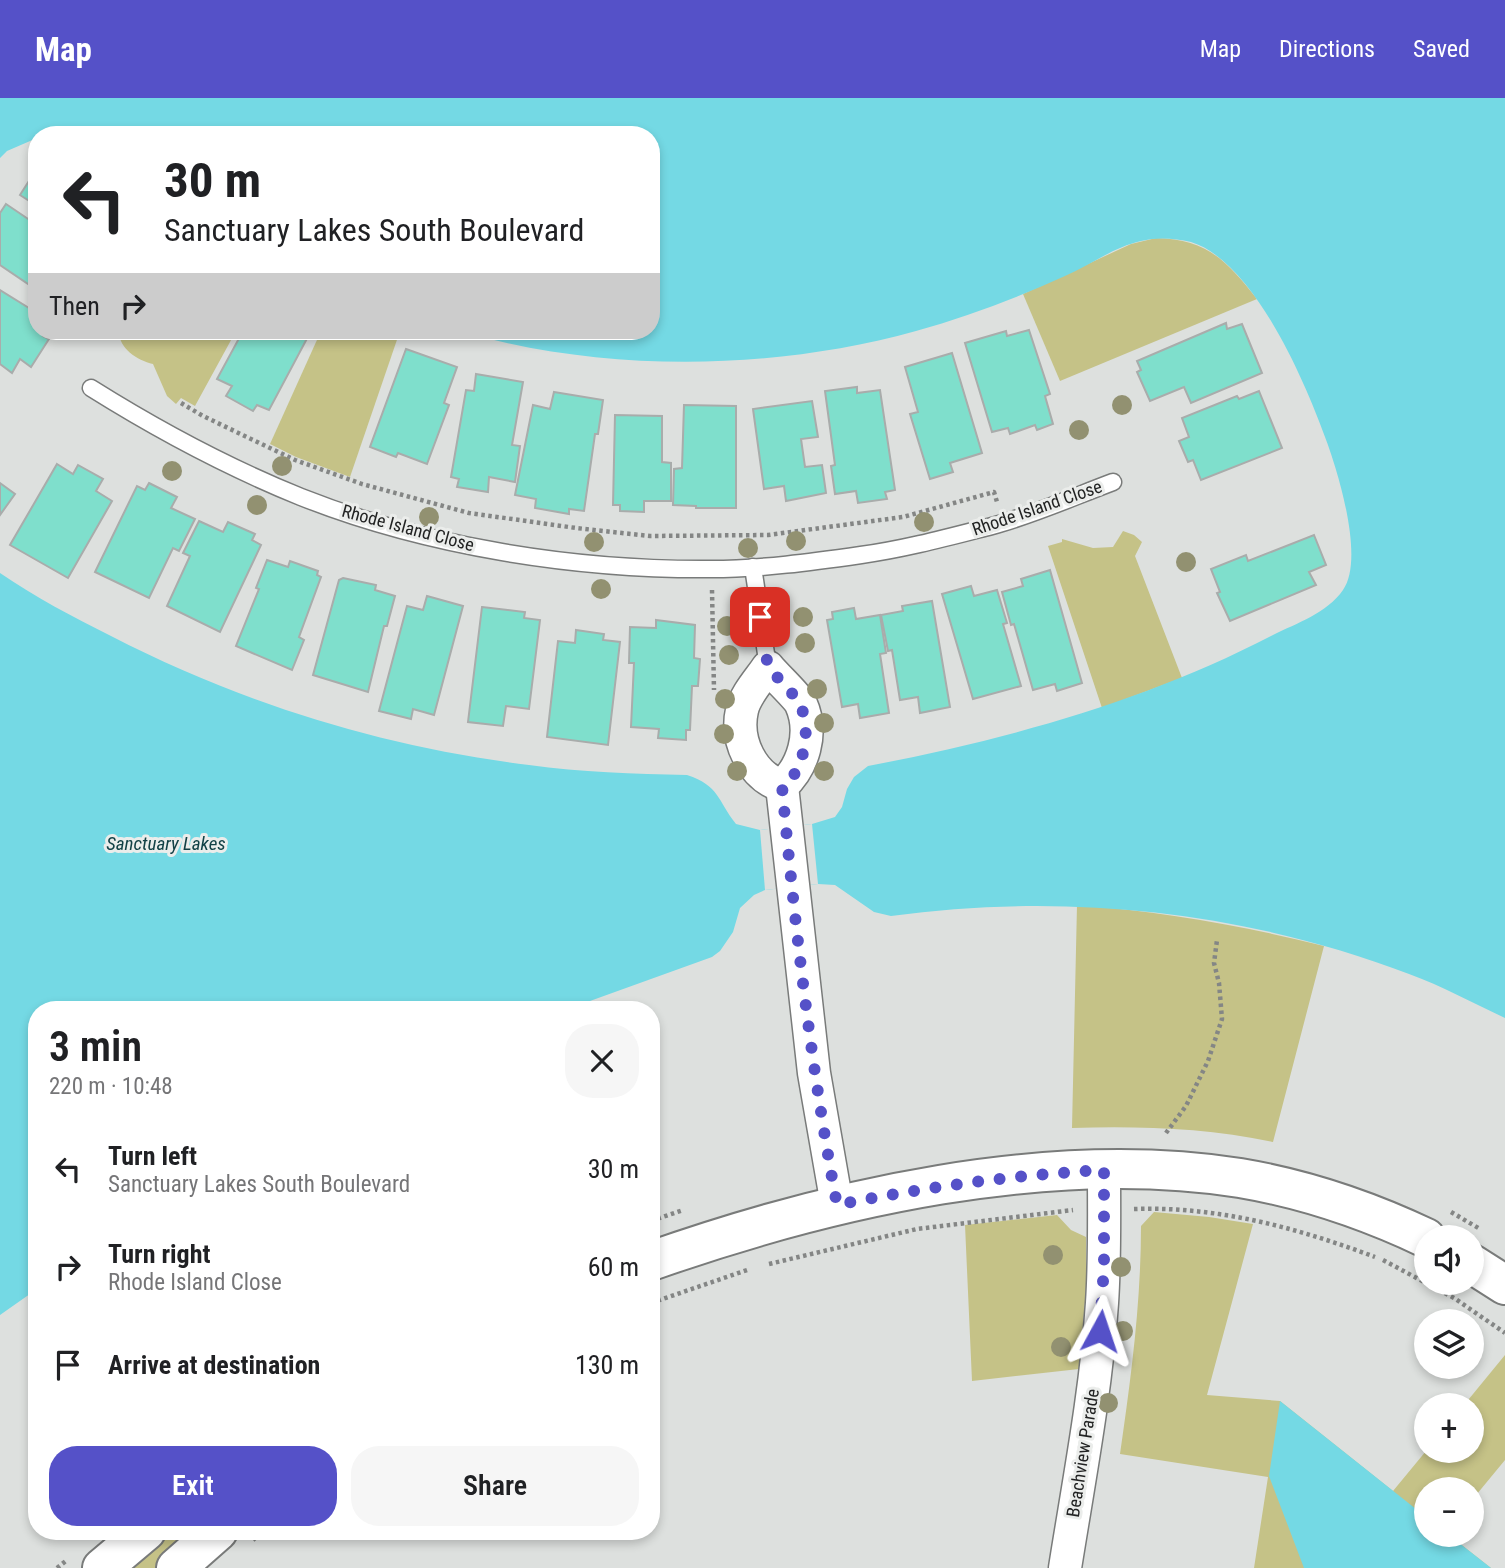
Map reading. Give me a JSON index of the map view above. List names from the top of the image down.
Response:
{
  "streets": {
    "street": ["Beachview Parade"],
    "lane": ["Rhode Island Close"]
  },
  "water": ["Sanctuary Lakes"],
  "page": {
    "header": "Map",
    "nav": ["Map", "Directions", "Saved"],
    "turn": ["30 m", "Sanctuary Lakes South Boulevard"],
    "then": "Then",
    "heading": ["3 min", "220 m · 10:48"],
    "list": [
      {
        "name": "Turn left",
        "note": "Sanctuary Lakes South Boulevard",
        "value": "30 m"
      },
      {
        "name": "Turn right",
        "note": "Rhode Island Close",
        "value": "60 m"
      },
      {
        "name": "Arrive at destination",
        "value": "130 m"
      }
    ],
    "map_buttons": ["+", "−"],
    "buttons": ["Exit", "Share"]
  }
}
